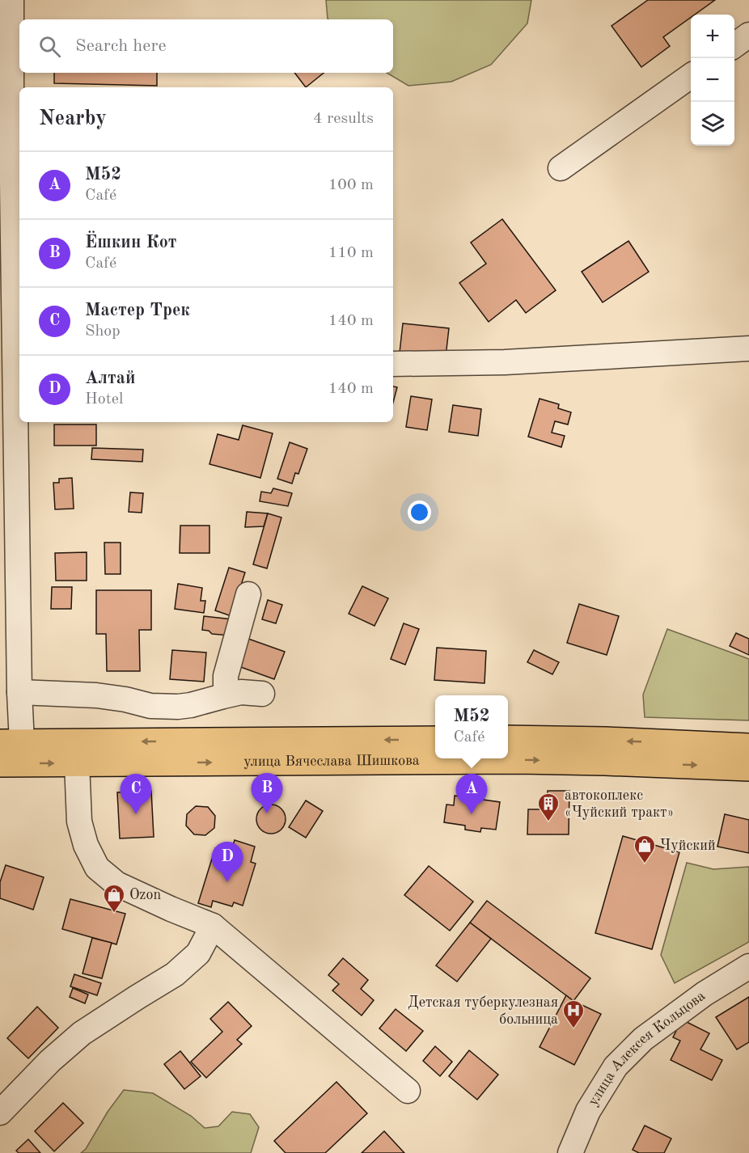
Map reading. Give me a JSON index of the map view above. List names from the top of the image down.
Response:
{
  "streets": {
    "main road": ["улица Вячеслава Шишкова"],
    "street": ["улица Алексея Кольцова"]
  },
  "places": {
    "building": ["автокоплекс «Чуйский тракт»"],
    "shop": ["Чуйский", "Ozon"],
    "hospital": ["Детская туберкулезная больница"]
  },
  "page": {
    "map_buttons": ["+", "−"],
    "search": "Search here",
    "heading": ["Nearby", "4 results"],
    "list": [
      {
        "mark": "A",
        "name": "М52",
        "note": "Café",
        "value": "100 m"
      },
      {
        "mark": "B",
        "name": "Ёшкин Кот",
        "note": "Café",
        "value": "110 m"
      },
      {
        "mark": "C",
        "name": "Мастер Трек",
        "note": "Shop",
        "value": "140 m"
      },
      {
        "mark": "D",
        "name": "Алтай",
        "note": "Hotel",
        "value": "140 m"
      }
    ],
    "popup": ["М52", "Café"],
    "pins": [
      "B",
      "A",
      "C",
      "D"
    ]
  }
}
